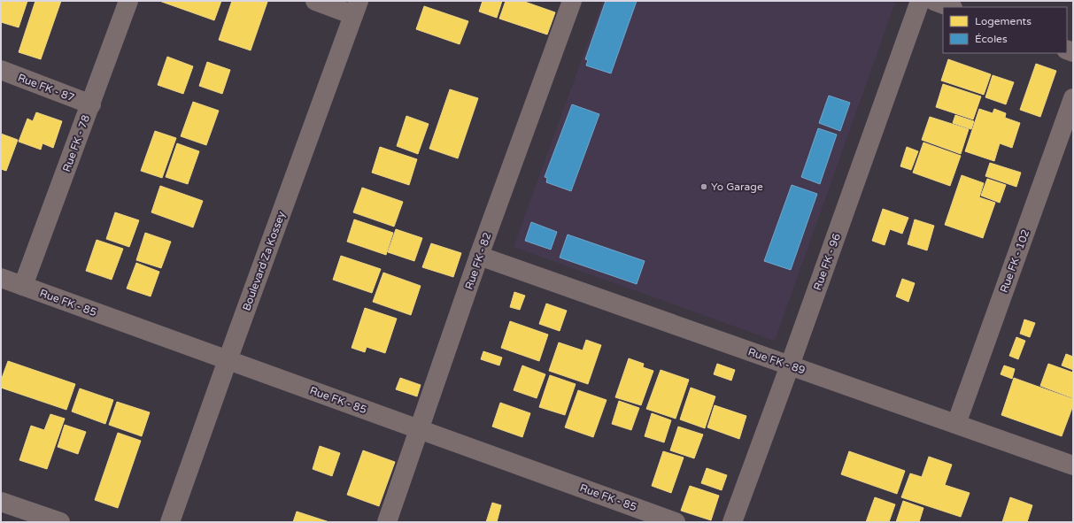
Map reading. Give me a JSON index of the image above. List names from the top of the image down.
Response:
{
  "streets": {
    "street": [
      "Rue FK - 87",
      "Rue FK - 78",
      "Boulevard Za Kossey",
      "Rue FK - 82",
      "Rue FK - 102",
      "Rue FK - 96",
      "Rue FK - 85",
      "Rue FK - 89"
    ]
  },
  "crossings": [
    ["Rue FK - 87", "Rue FK - 78"],
    ["Rue FK - 78", "Rue FK - 85"],
    ["Boulevard Za Kossey", "Rue FK - 85"],
    ["Rue FK - 82", "Rue FK - 85"],
    ["Rue FK - 82", "Rue FK - 89"],
    ["Rue FK - 102", "Rue FK - 89"],
    ["Rue FK - 96", "Rue FK - 89"]
  ],
  "places": ["Yo Garage"],
  "legend": ["Logements", "Écoles"]
}
